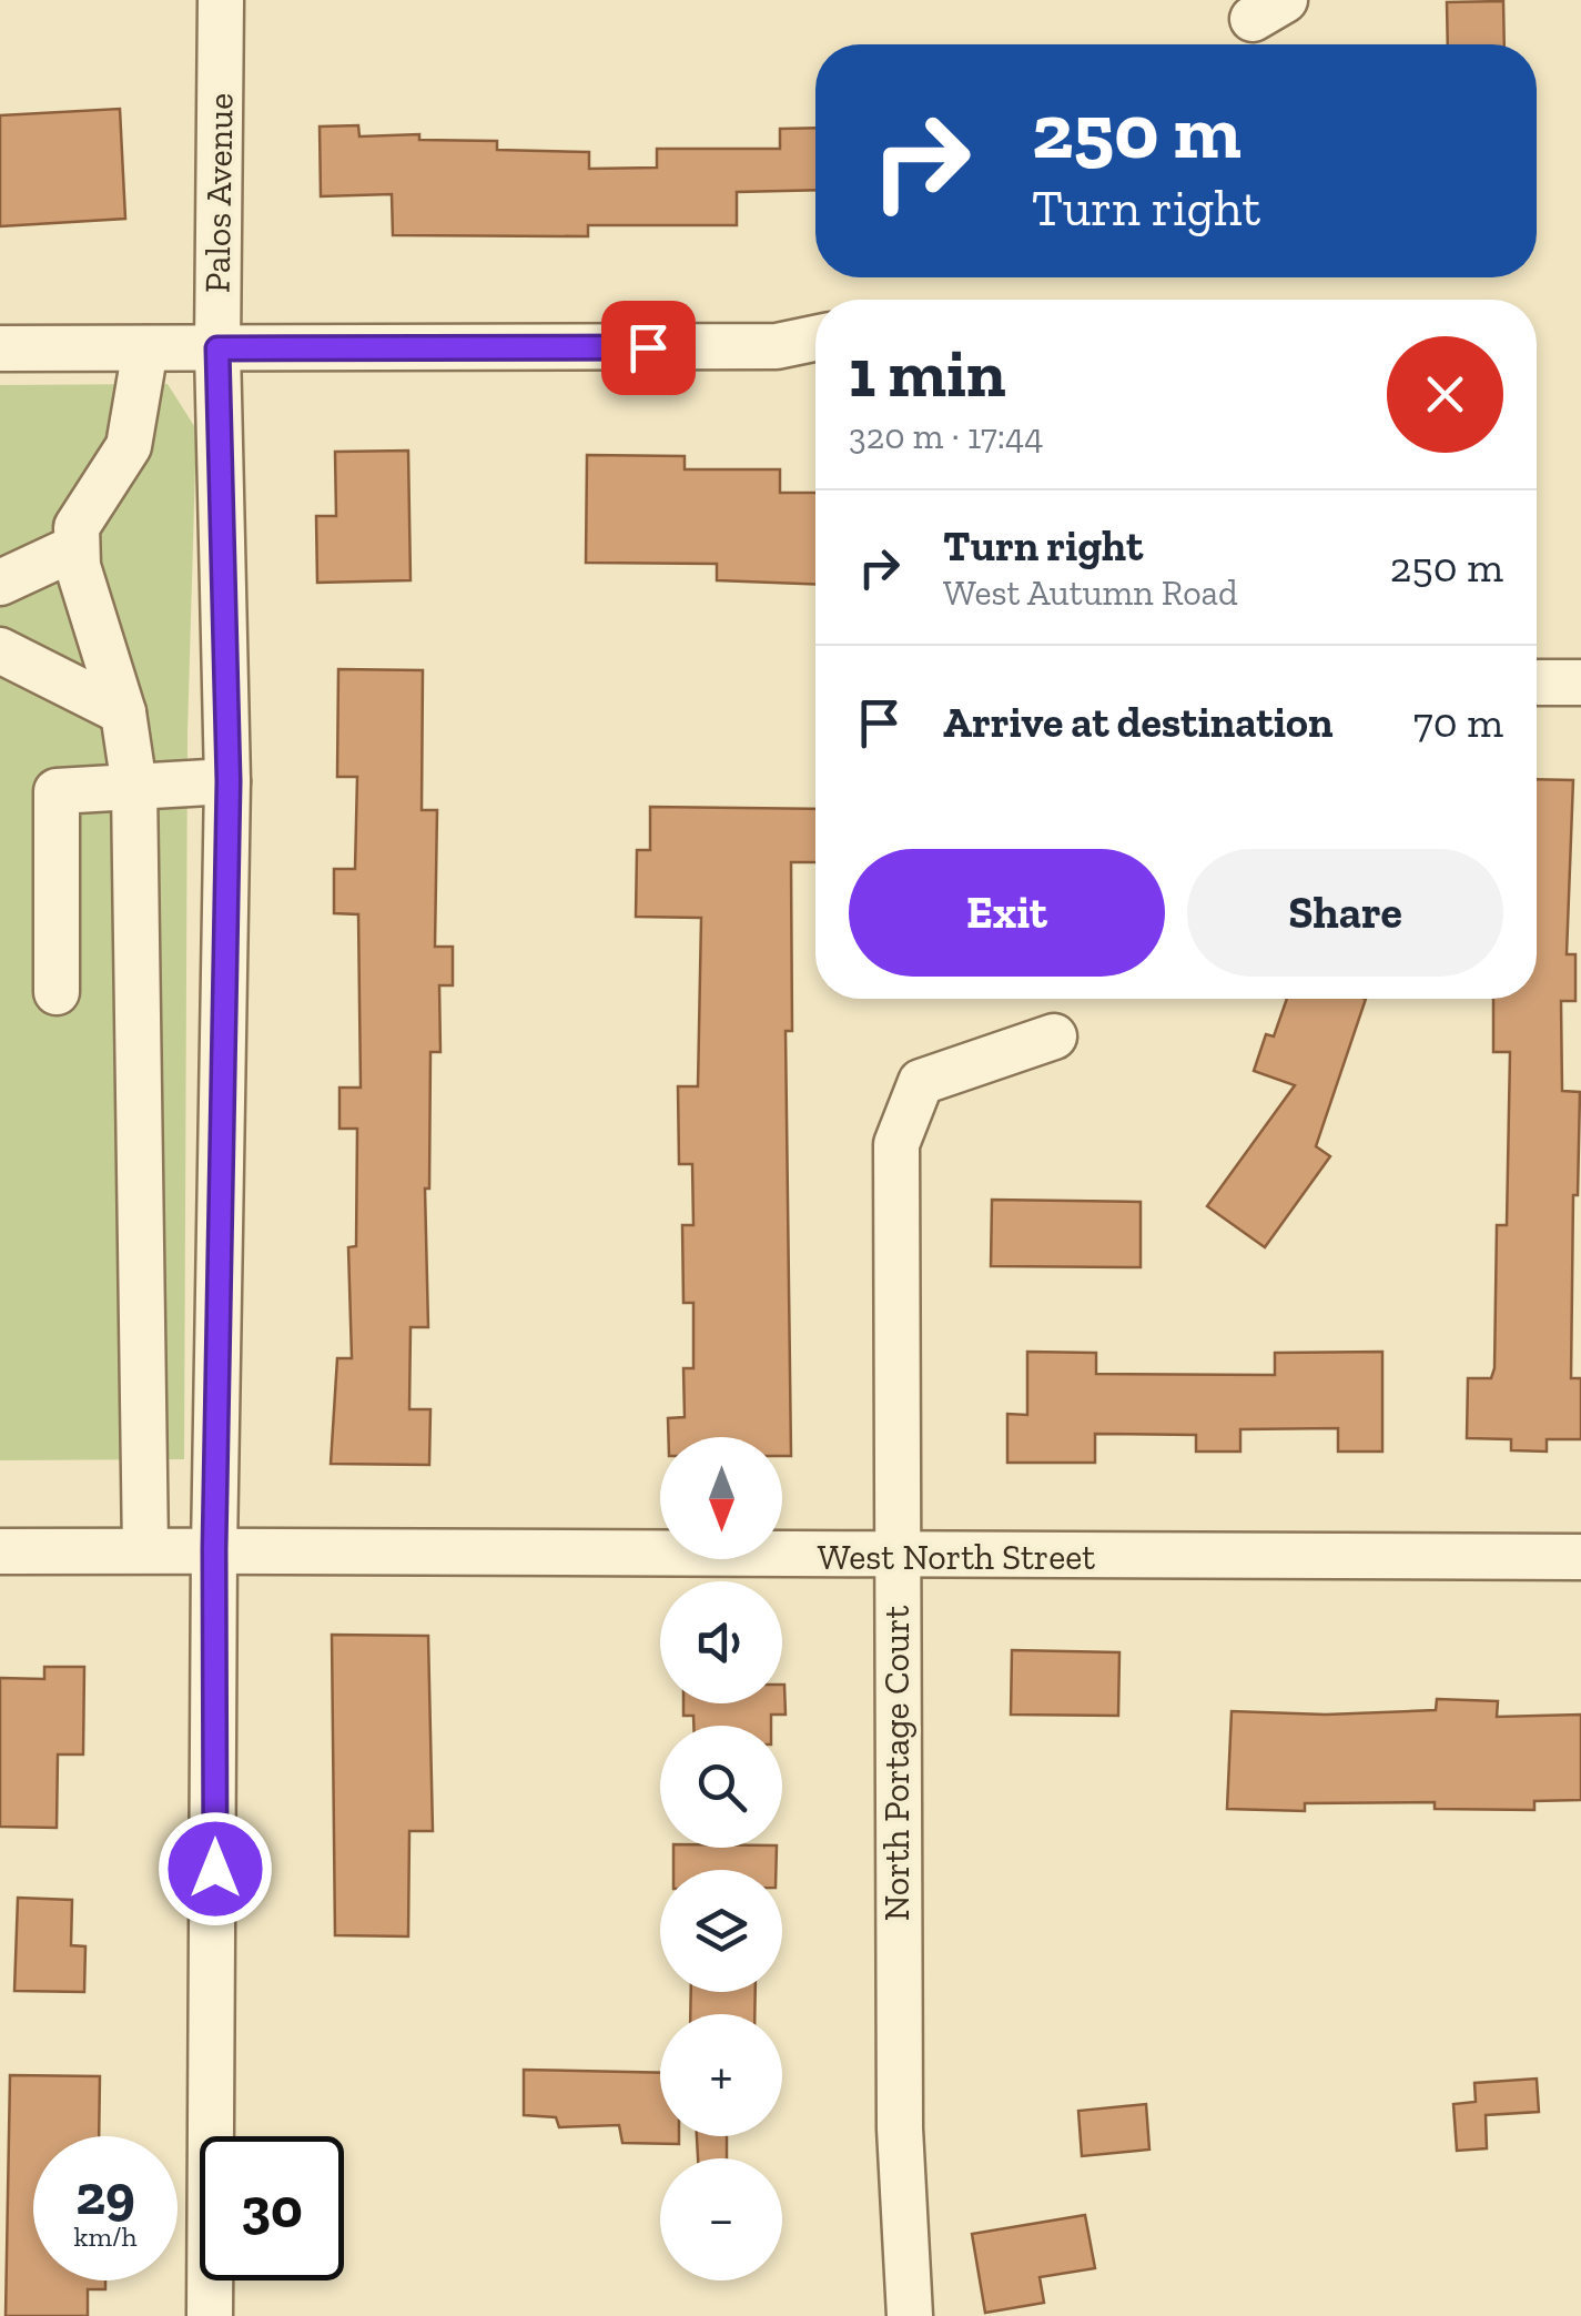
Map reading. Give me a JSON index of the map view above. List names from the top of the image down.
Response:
{
  "streets": {
    "street": ["Palos Avenue", "West North Street", "North Portage Court"]
  },
  "crossings": [
    ["Palos Avenue", "West North Street"],
    ["West North Street", "North Portage Court"]
  ],
  "north": "bottom",
  "page": {
    "turn": ["250 m", "Turn right"],
    "heading": ["1 min", "320 m · 17:44"],
    "list": [
      {
        "name": "Turn right",
        "note": "West Autumn Road",
        "value": "250 m"
      },
      {
        "name": "Arrive at destination",
        "value": "70 m"
      }
    ],
    "buttons": ["Exit", "Share"],
    "map_buttons": ["+", "−"],
    "speed": "29 km/h",
    "limit": "30"
  }
}
